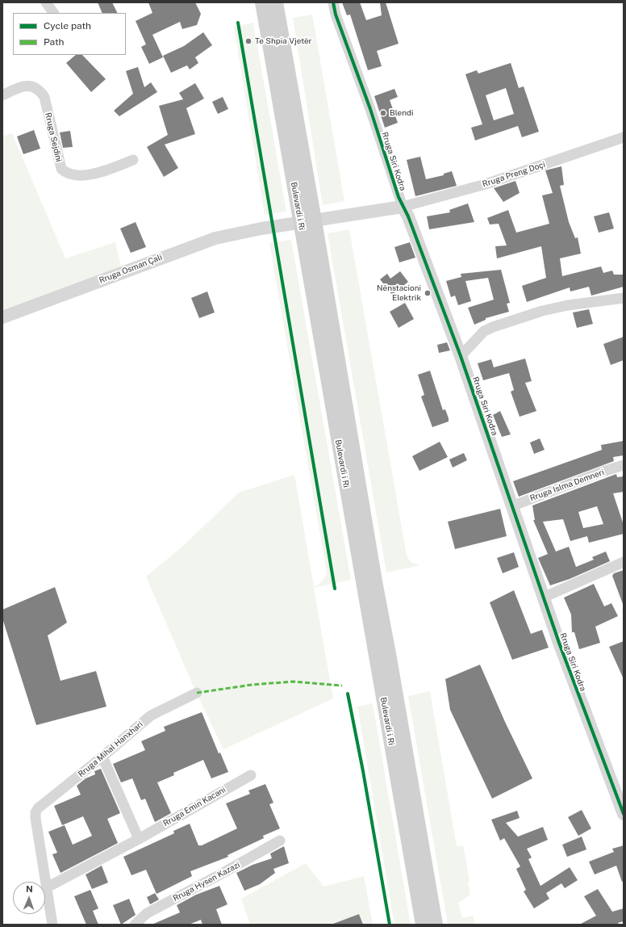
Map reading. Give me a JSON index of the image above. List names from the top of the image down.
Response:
{
  "streets": {
    "main road": ["Bulevardi i Ri"],
    "street": [
      "Rruga Sejdini",
      "Rruga Siri Kodra",
      "Rruga Preng Doçi",
      "Rruga Osman Çali",
      "Rruga Islma Demneri",
      "Rruga Mihal Hanxhari",
      "Rruga Emin Kacani",
      "Rruga Hysen Kazazi"
    ]
  },
  "crossings": [
    ["Rruga Siri Kodra", "Rruga Preng Doçi"],
    ["Rruga Siri Kodra", "Rruga Osman Çali"],
    ["Rruga Siri Kodra", "Rruga Islma Demneri"],
    ["Rruga Preng Doçi", "Rruga Osman Çali"],
    ["Bulevardi i Ri", "Rruga Osman Çali"],
    ["Rruga Mihal Hanxhari", "Rruga Emin Kacani"]
  ],
  "places": ["Te Shpia Vjetër", "Blendi", "Nënstacioni Elektrik"],
  "legend": ["Cycle path", "Path"],
  "north": "top"
}
